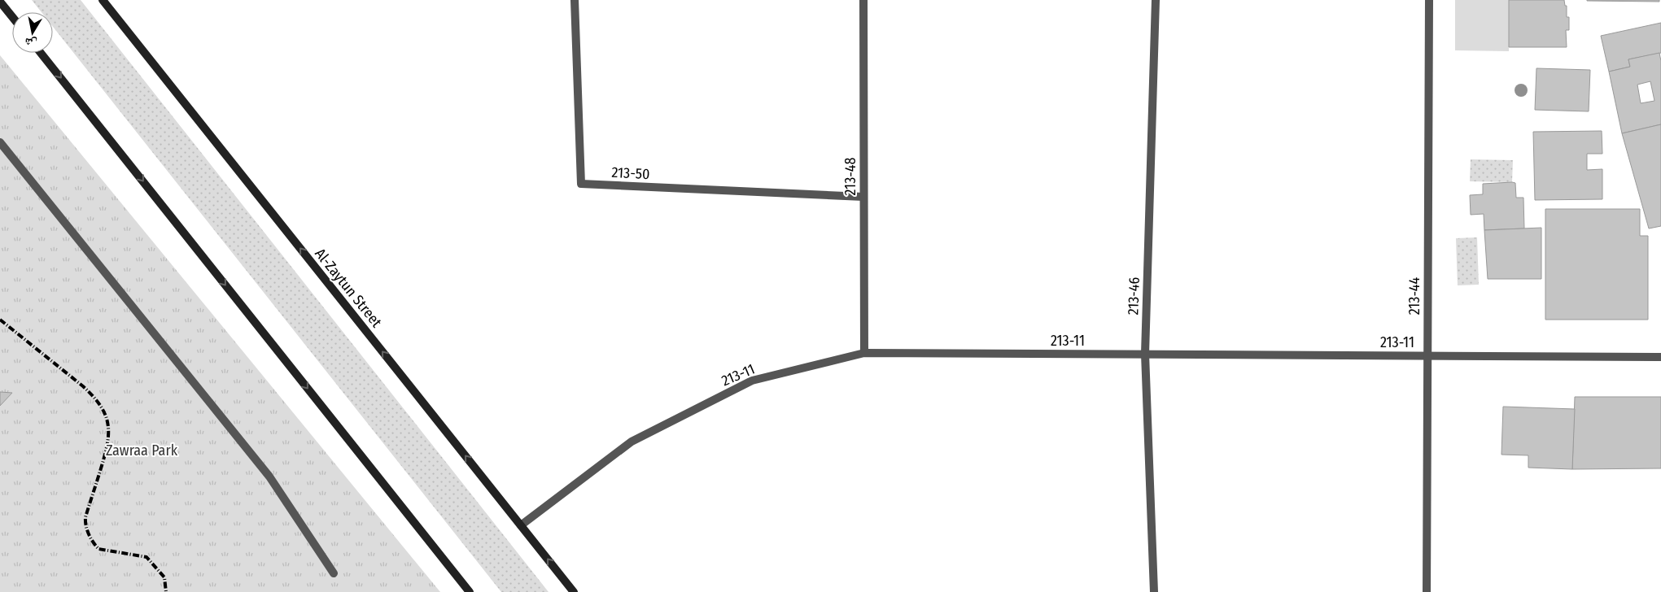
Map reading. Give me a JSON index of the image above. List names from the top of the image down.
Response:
{
  "streets": {
    "main road": ["Al-Zaytun Street"],
    "street": [
      "213-50",
      "213-48",
      "213-46",
      "213-44",
      "213-11"
    ]
  },
  "crossings": [
    ["213-50", "213-48"],
    ["213-48", "213-11"],
    ["Al-Zaytun Street", "213-11"],
    ["213-46", "213-11"],
    ["213-44", "213-11"]
  ],
  "one_way": ["Al-Zaytun Street"],
  "parks": ["Zawraa Park"],
  "north": "bottom"
}
